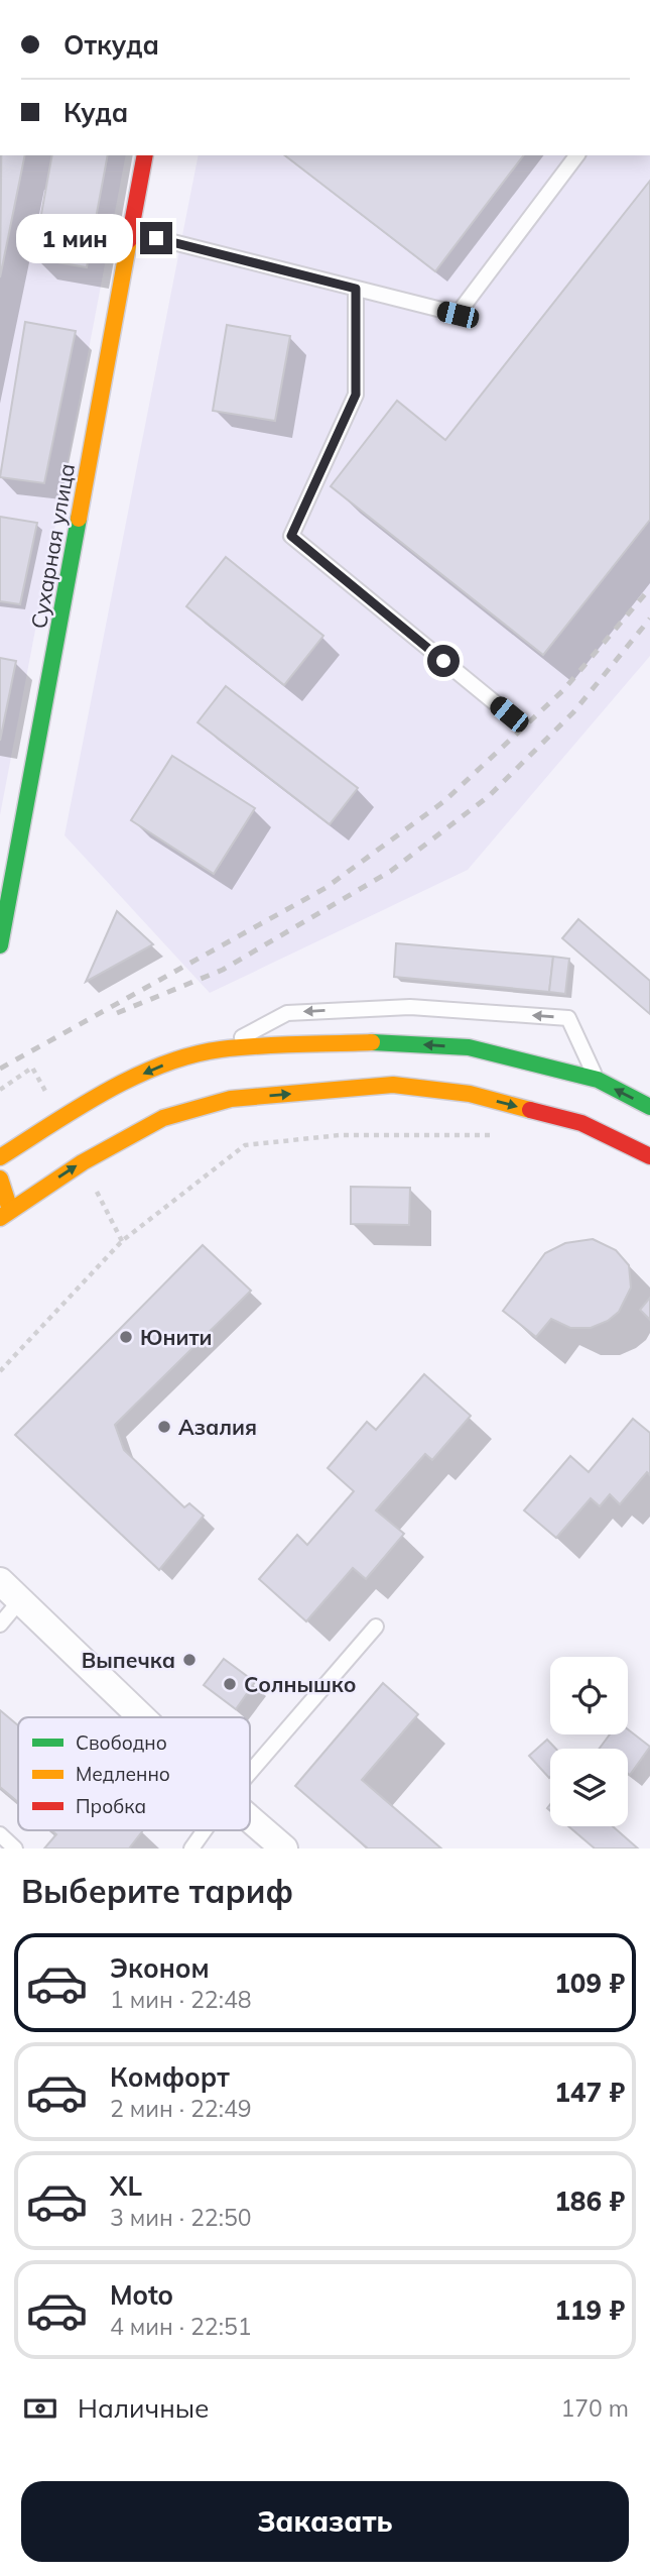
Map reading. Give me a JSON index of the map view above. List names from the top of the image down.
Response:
{
  "streets": {
    "main road": ["Сухарная улица"]
  },
  "places": [
    "Юнити",
    "Азалия",
    "Выпечка",
    "Солнышко"
  ],
  "legend": ["Свободно", "Медленно", "Пробка"],
  "page": {
    "banner": ["Откуда", "Куда"],
    "bubble": "1 мин",
    "heading": "Выберите тариф",
    "list": [
      {
        "name": "Эконом",
        "note": "1 мин · 22:48",
        "value": "109 ₽"
      },
      {
        "name": "Комфорт",
        "note": "2 мин · 22:49",
        "value": "147 ₽"
      },
      {
        "name": "XL",
        "note": "3 мин · 22:50",
        "value": "186 ₽"
      },
      {
        "name": "Moto",
        "note": "4 мин · 22:51",
        "value": "119 ₽"
      }
    ],
    "pay": ["Наличные", "170 m"],
    "buttons": "Заказать"
  }
}
